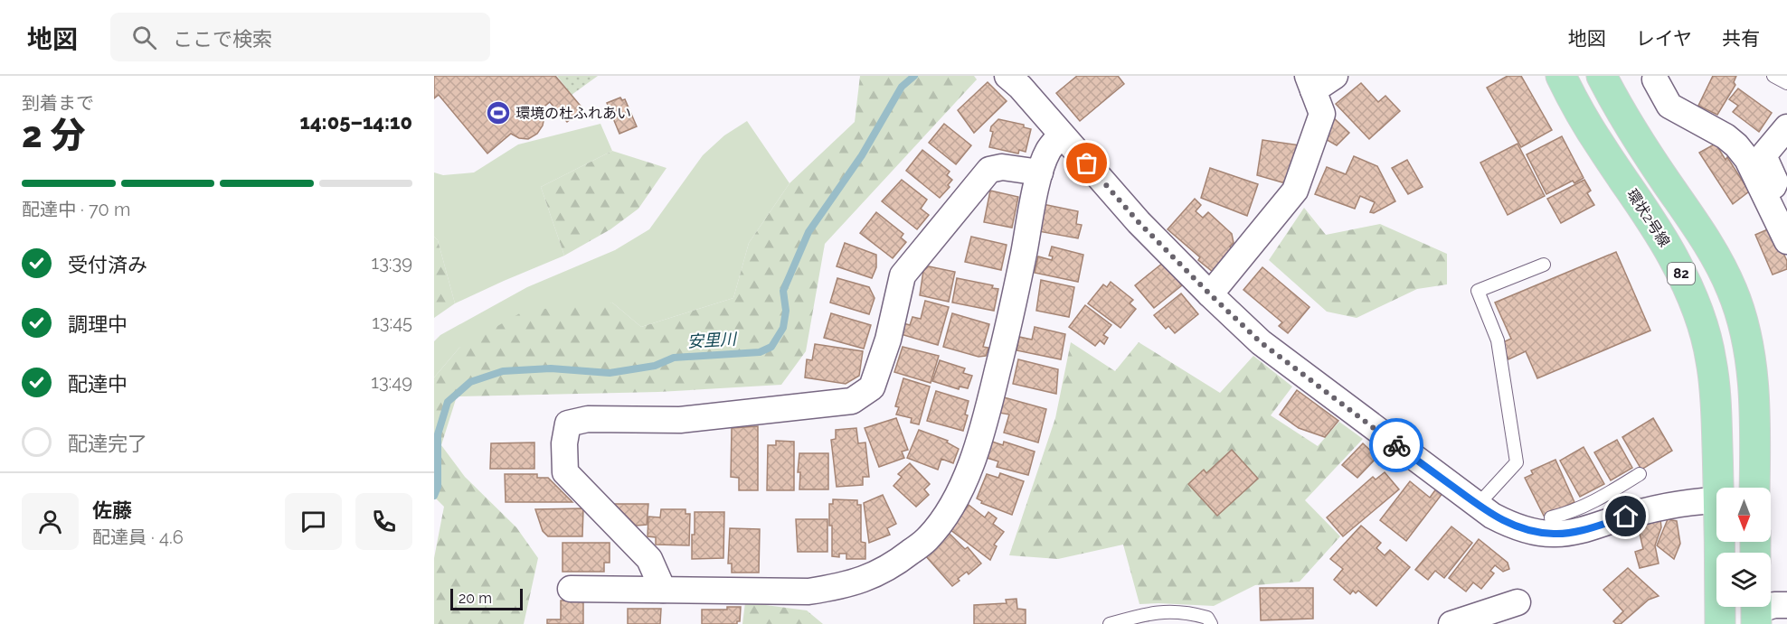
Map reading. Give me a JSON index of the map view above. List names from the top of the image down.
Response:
{
  "streets": {
    "main road": ["環状2号線", "82"]
  },
  "water": ["安里川"],
  "places": {
    "sports": ["環境の杜ふれあい"]
  },
  "scale_bar": "20 m",
  "north": "bottom",
  "page": {
    "header": "地図",
    "search": "ここで検索",
    "nav": ["地図", "レイヤ", "共有"],
    "heading": ["2 分", "到着まで", "14:05–14:10"],
    "panel": ["佐藤", "配達員 · 4.6"],
    "bar": "配達中 · 70 m",
    "list": [
      ["受付済み", "13:39"],
      ["調理中", "13:45"],
      ["配達中", "13:49"],
      "配達完了"
    ],
    "scale": "20 m"
  }
}
